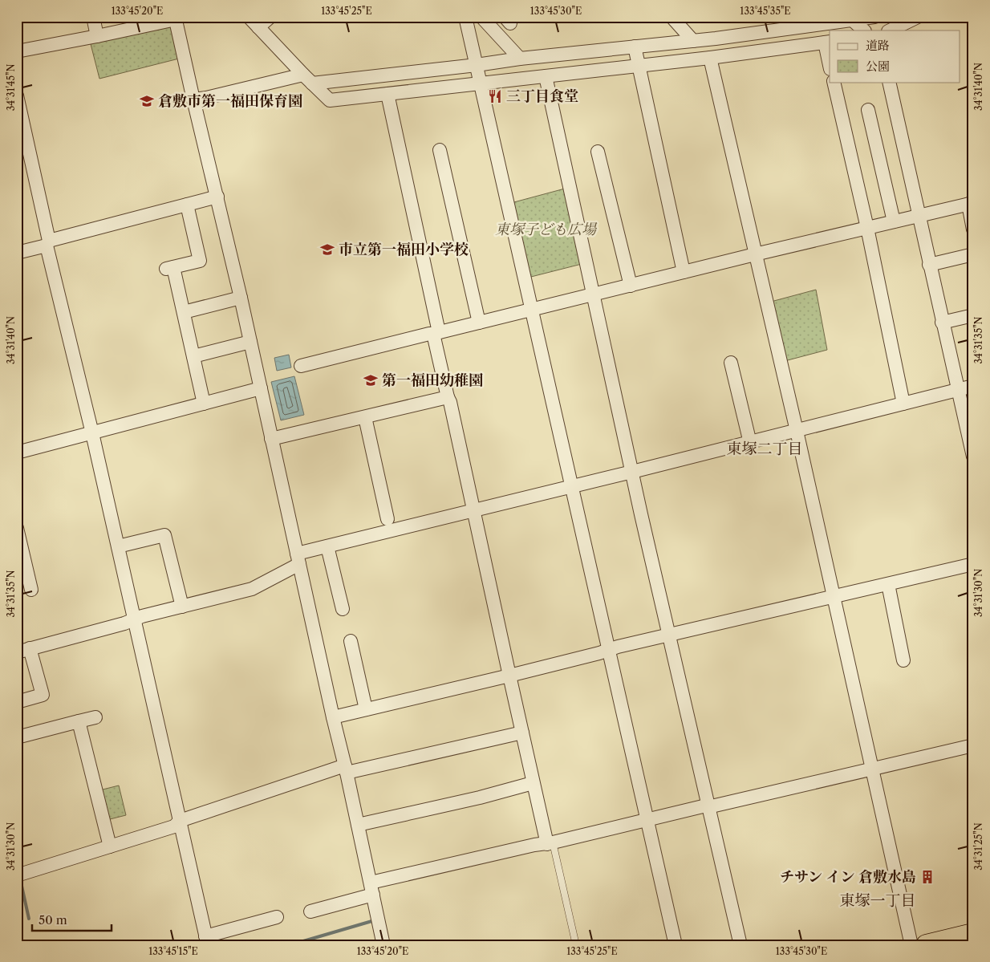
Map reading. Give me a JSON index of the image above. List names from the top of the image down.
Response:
{
  "districts": ["東塚二丁目", "東塚一丁目"],
  "parks": ["東塚子ども広場"],
  "places": {
    "restaurant": ["三丁目食堂"],
    "school or university": ["倉敷市第一福田保育園", "市立第一福田小学校", "第一福田幼稚園"],
    "building": ["チサン イン 倉敷水島"]
  },
  "legend": ["道路", "公園"],
  "scale_bar": "50 m",
  "coordinates": [
    "133°45'20\"E",
    "133°45'25\"E",
    "133°45'30\"E",
    "133°45'35\"E",
    "34°31'40\"N",
    "34°31'45\"N",
    "34°31'35\"N",
    "34°31'30\"N",
    "34°31'25\"N",
    "133°45'15\"E"
  ]
}
